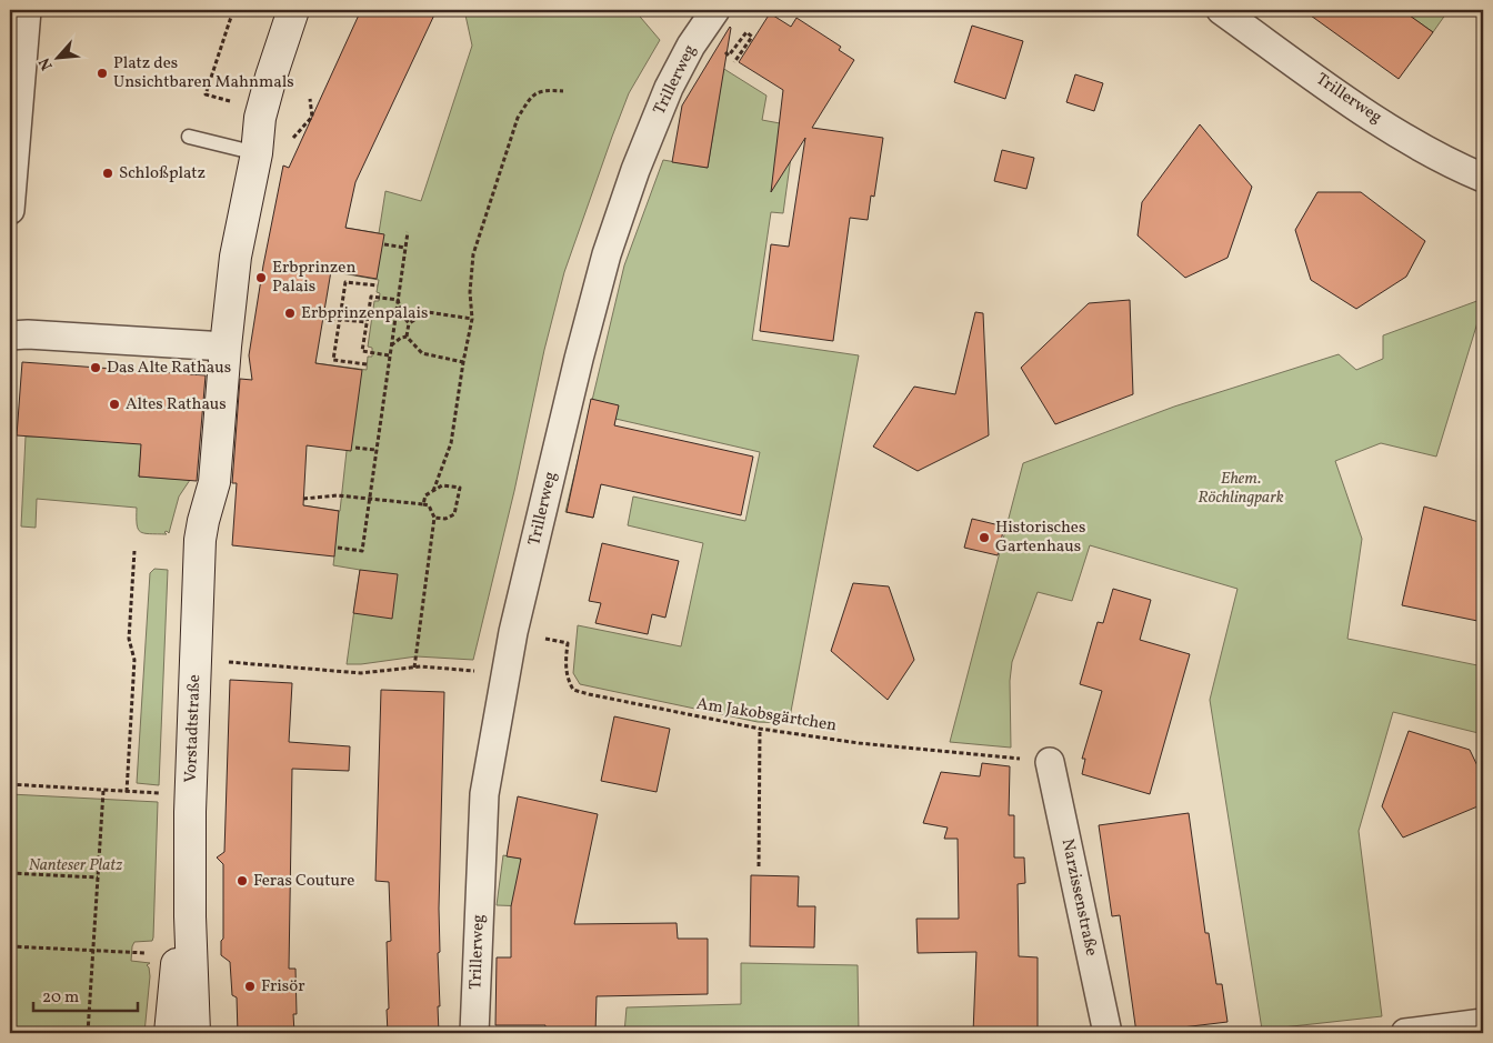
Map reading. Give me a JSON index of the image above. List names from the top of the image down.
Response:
{
  "streets": {
    "main road": ["Vorstadtstraße"],
    "street": ["Trillerweg", "Narzissenstraße"],
    "path": ["Am Jakobsgärtchen"]
  },
  "crossings": [
    ["Am Jakobsgärtchen", "Narzissenstraße"]
  ],
  "parks": ["Ehem. Röchlingpark", "Nanteser Platz"],
  "places": [
    "Platz des Unsichtbaren Mahnmals",
    "Schloßplatz",
    "Erbprinzen Palais",
    "Erbprinzenpalais",
    "Das Alte Rathaus",
    "Altes Rathaus",
    "Historisches Gartenhaus",
    "Feras Couture",
    "Frisör"
  ],
  "scale_bar": "20 m",
  "north": "bottom left"
}
